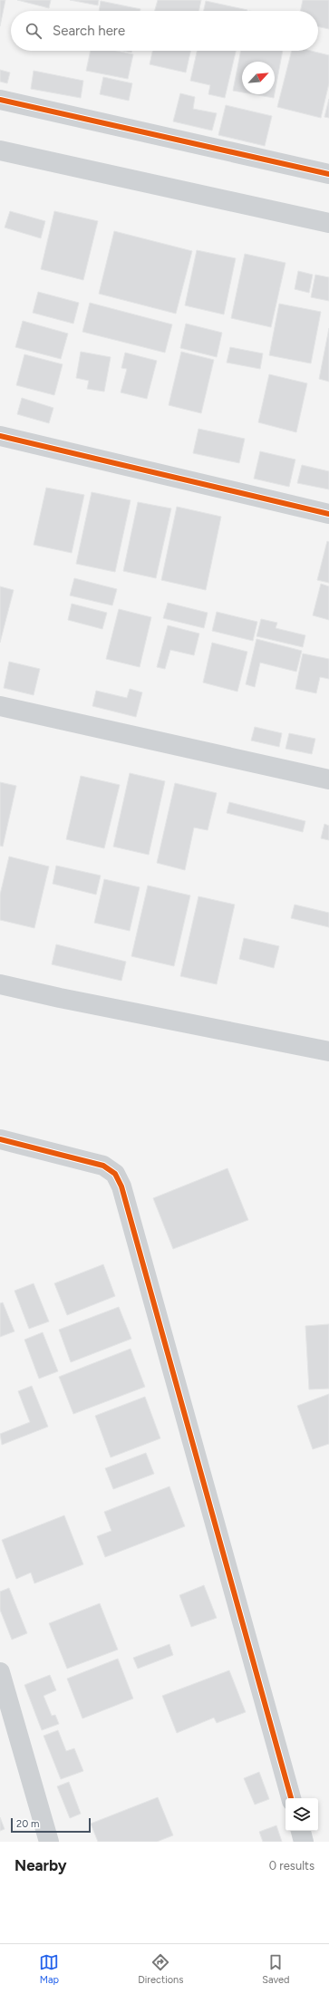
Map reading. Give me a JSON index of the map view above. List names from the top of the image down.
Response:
{
  "scale_bar": "20 m",
  "north": "top right",
  "page": {
    "search": "Search here",
    "scale": "20 m",
    "heading": ["Nearby", "0 results"],
    "nav": ["Map", "Directions", "Saved"]
  }
}
